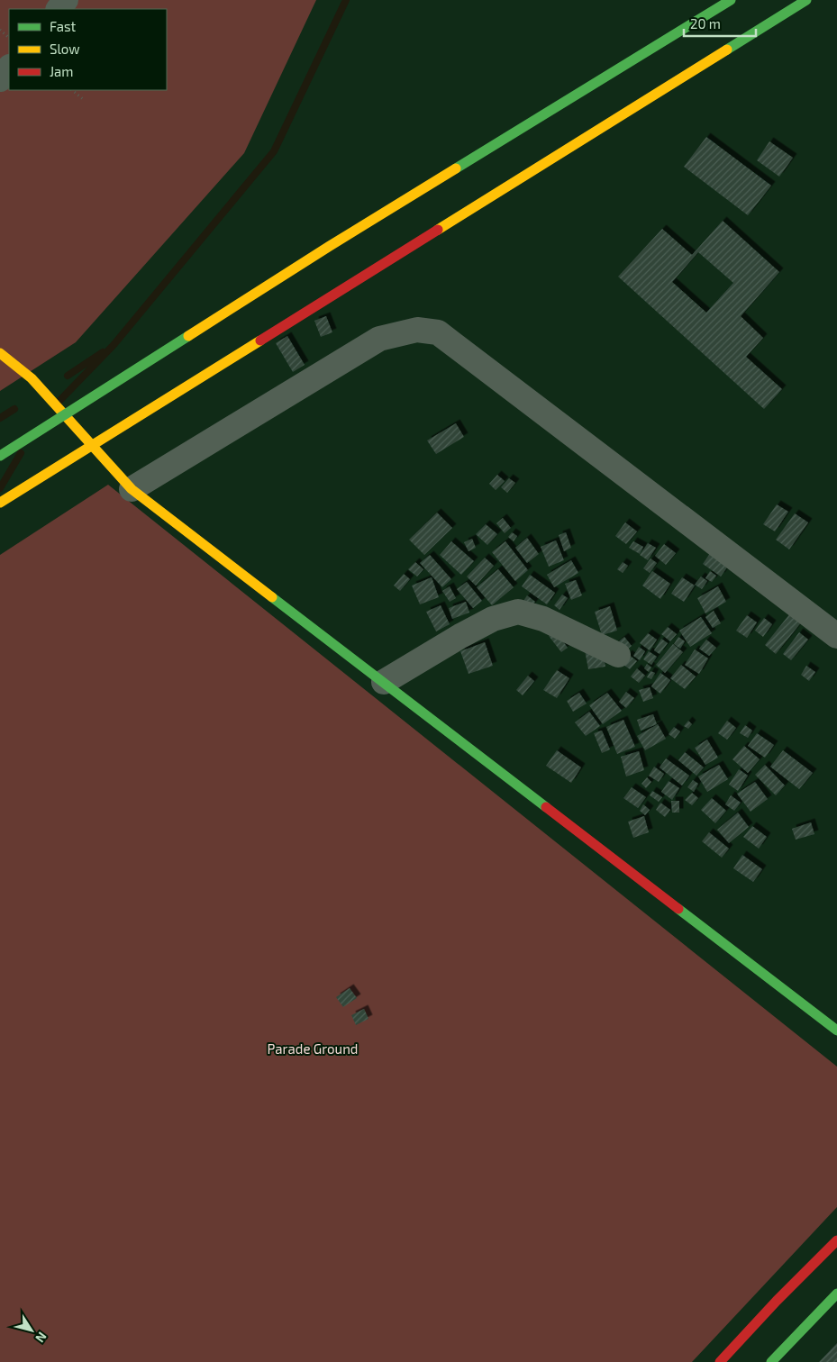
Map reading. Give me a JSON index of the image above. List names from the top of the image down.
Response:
{
  "parks": ["Parade Ground"],
  "legend": ["Fast", "Slow", "Jam"],
  "scale_bar": "20 m",
  "north": "bottom right"
}
